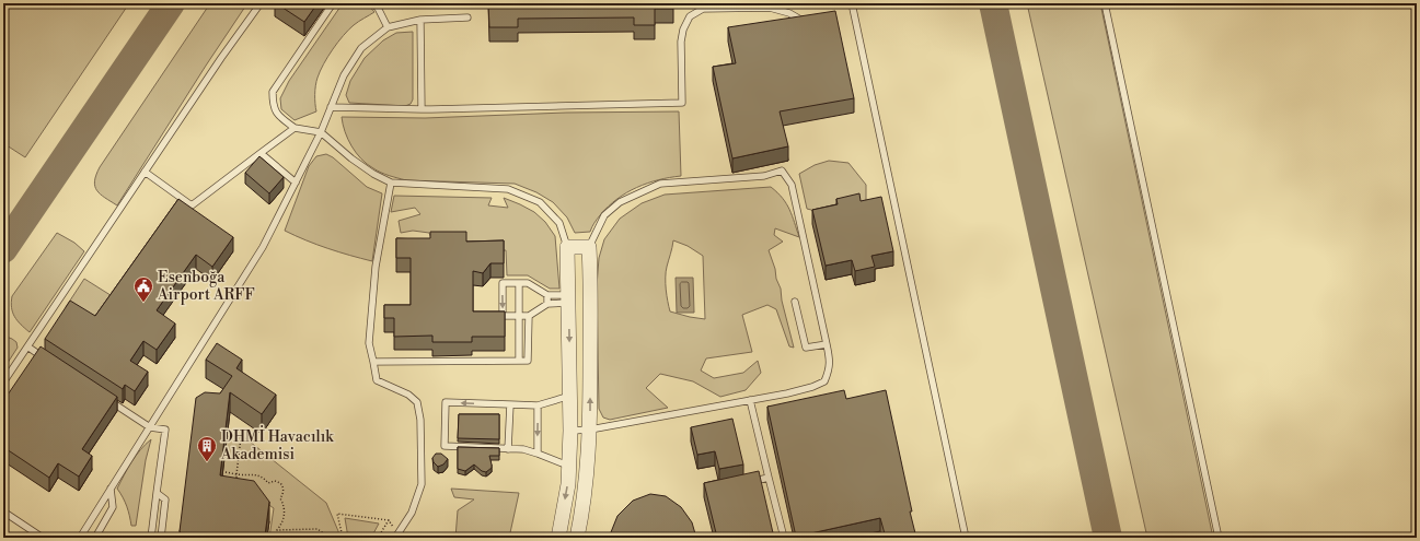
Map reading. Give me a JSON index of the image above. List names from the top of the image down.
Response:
{
  "places": {
    "public building": ["Esenboğa Airport ARFF"],
    "building": ["DHMİ Havacılık Akademisi"]
  }
}
